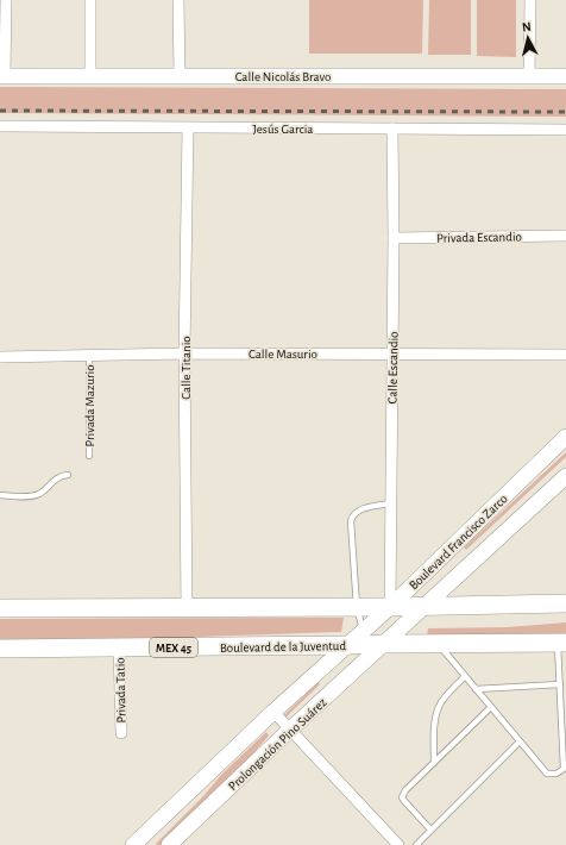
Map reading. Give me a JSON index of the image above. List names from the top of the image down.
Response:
{
  "streets": {
    "main road": [
      "Calle Nicolás Bravo",
      "Boulevard Francisco Zarco",
      "Boulevard de la Juventud",
      "MEX 45",
      "Prolongación Pino Suárez"
    ],
    "street": [
      "Jesús Garcia",
      "Privada Escandio",
      "Calle Masurio",
      "Calle Titanio",
      "Calle Escandio",
      "Privada Tatio"
    ],
    "lane": ["Privada Mazurio"]
  },
  "crossings": [
    ["Jesús Garcia", "Calle Titanio"],
    ["Jesús Garcia", "Calle Escandio"],
    ["Privada Escandio", "Calle Escandio"],
    ["Calle Masurio", "Calle Titanio"],
    ["Calle Masurio", "Calle Escandio"],
    ["Calle Masurio", "Privada Mazurio"],
    ["Calle Escandio", "Boulevard Francisco Zarco"],
    ["Boulevard Francisco Zarco", "Boulevard de la Juventud"],
    ["Boulevard Francisco Zarco", "Prolongación Pino Suárez"],
    ["Boulevard de la Juventud", "Privada Tatio"],
    ["Boulevard de la Juventud", "Prolongación Pino Suárez"]
  ],
  "north": "top"
}
